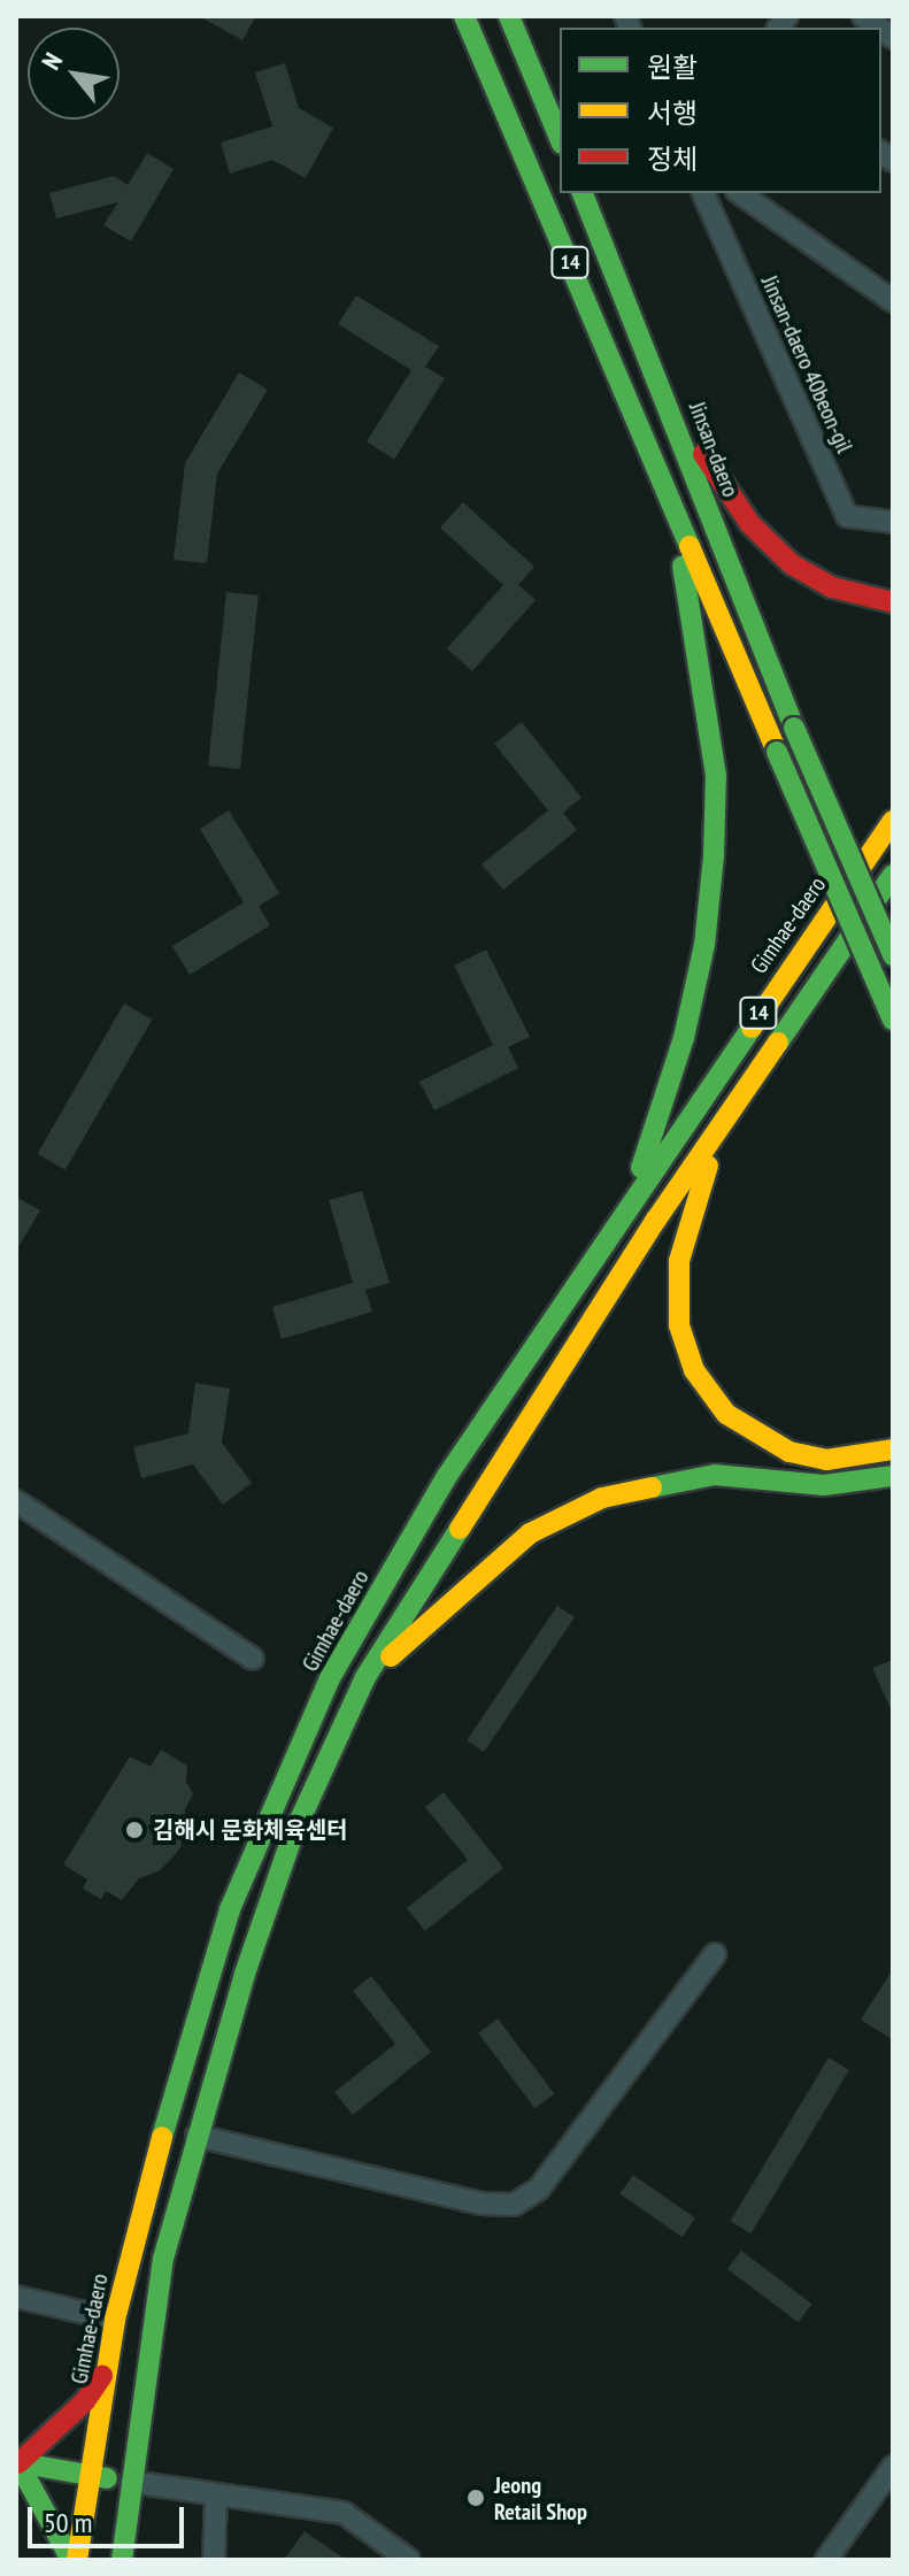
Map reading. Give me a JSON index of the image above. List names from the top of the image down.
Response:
{
  "streets": {
    "main road": ["14", "Jinsan-daero", "Gimhae-daero"],
    "street": ["Jinsan-daero 40beon-gil"]
  },
  "places": ["김해시 문화체육센터", "Jeong Retail Shop"],
  "legend": ["원활", "서행", "정체"],
  "scale_bar": "50 m",
  "north": "top left"
}
